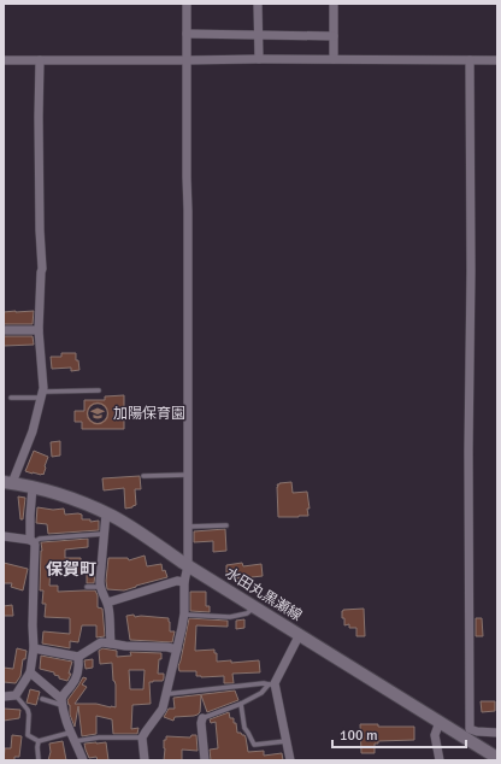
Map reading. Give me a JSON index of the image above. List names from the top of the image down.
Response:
{
  "streets": {
    "main road": ["水田丸黒瀬線"]
  },
  "districts": ["保賀町"],
  "places": {
    "school or university": ["加陽保育園"]
  },
  "scale_bar": "100 m"
}
